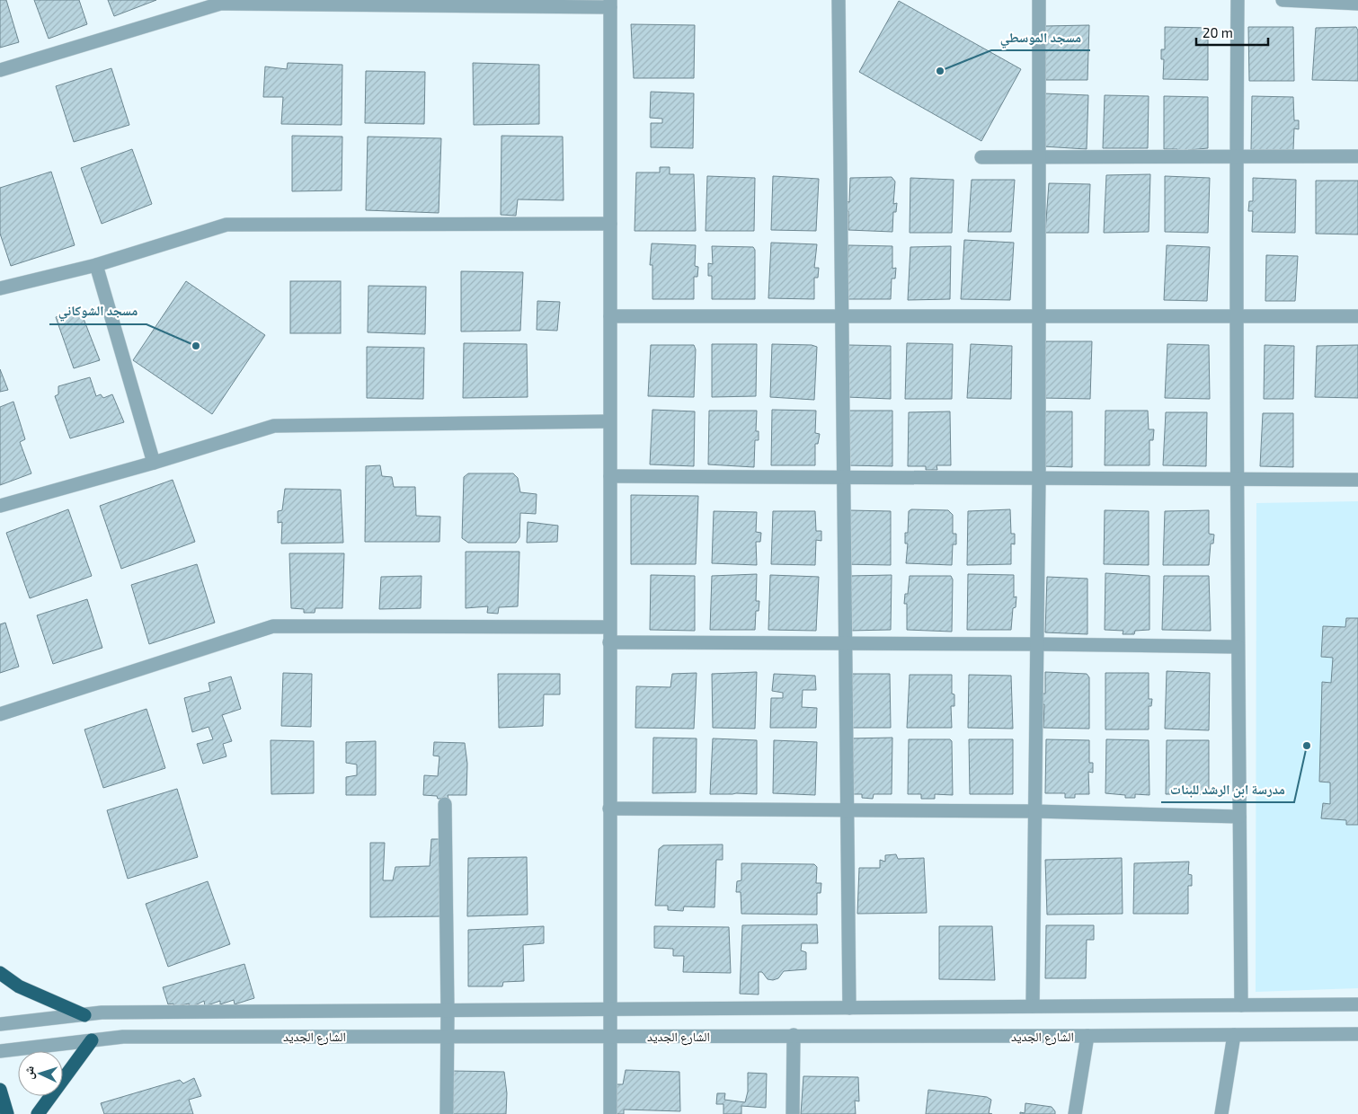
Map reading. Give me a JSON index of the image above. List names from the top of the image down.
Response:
{
  "streets": {
    "street": ["الشارع الجديد"]
  },
  "places": ["مسجد الموسطي", "مسجد الشوكاني", "مدرسة ابن الرشد للبنات"],
  "scale_bar": "20 m",
  "north": "left"
}
